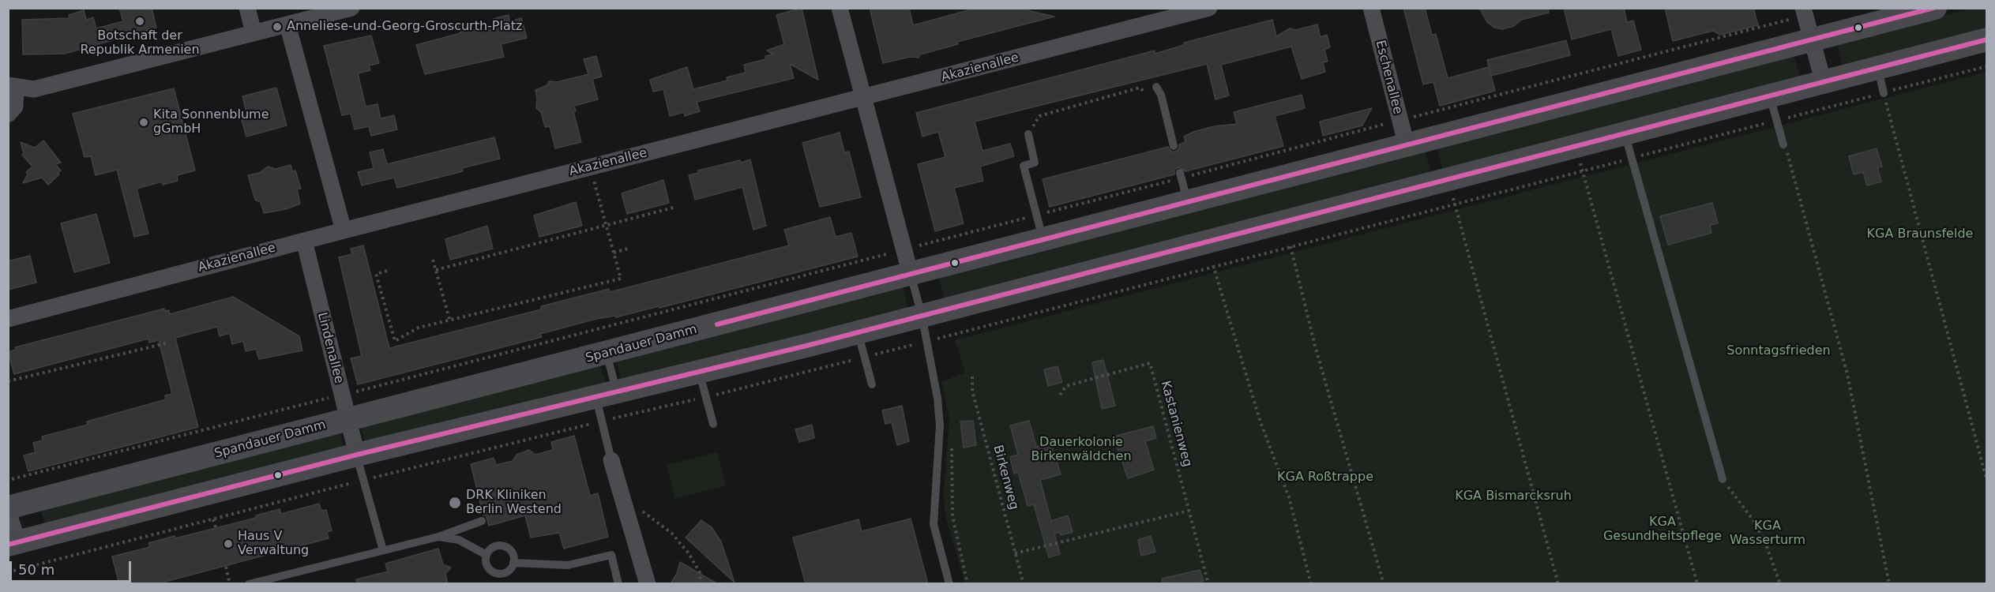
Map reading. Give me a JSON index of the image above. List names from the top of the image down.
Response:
{
  "streets": {
    "main road": ["Spandauer Damm"],
    "street": ["Akazienallee", "Eschenallee", "Lindenallee"],
    "path": ["Kastanienweg", "Birkenweg"]
  },
  "crossings": [
    ["Akazienallee", "Lindenallee"],
    ["Eschenallee", "Spandauer Damm"],
    ["Spandauer Damm", "Lindenallee"]
  ],
  "parks": [
    "KGA Braunsfelde",
    "Sonntagsfrieden",
    "Dauerkolonie Birkenwäldchen",
    "KGA Roßtrappe",
    "KGA Bismarcksruh",
    "KGA Gesundheitspflege",
    "KGA Wasserturm"
  ],
  "places": [
    "Botschaft der Republik Armenien",
    "Anneliese-und-Georg-Groscurth-Platz",
    "Kita Sonnenblume gGmbH",
    "DRK Kliniken Berlin Westend",
    "Haus V Verwaltung"
  ],
  "scale_bar": "50 m"
}
